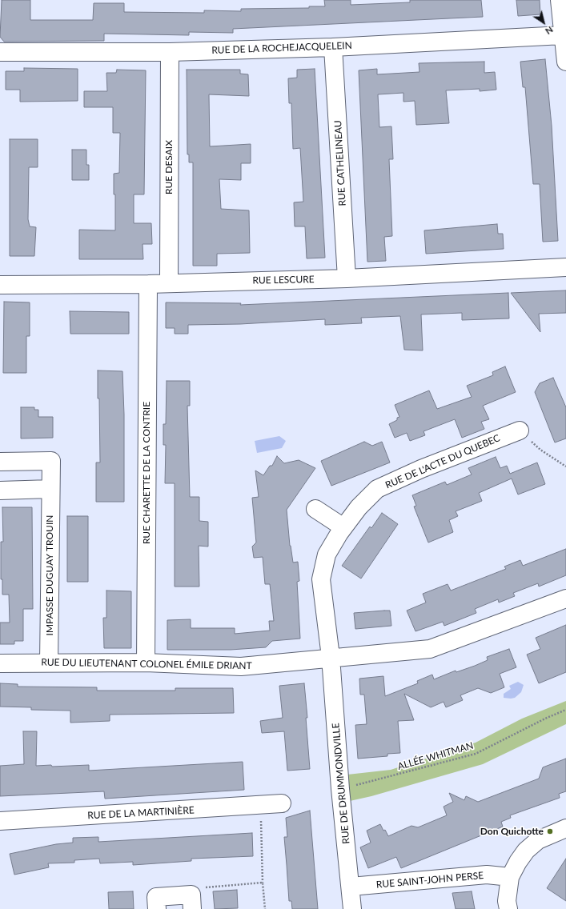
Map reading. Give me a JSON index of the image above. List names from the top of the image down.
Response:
{
  "streets": {
    "street": [
      "RUE DE LA ROCHEJACQUELEIN",
      "RUE CATHELINEAU",
      "RUE DESAIX",
      "RUE LESCURE",
      "RUE DE L'ACTE DU QUEBEC",
      "RUE CHARETTE DE LA CONTRIE",
      "IMPASSE DUGUAY TROUIN",
      "RUE DU LIEUTENANT COLONEL ÉMILE DRIANT",
      "RUE DE DRUMMONDVILLE",
      "RUE DE LA MARTINIÈRE",
      "RUE SAINT-JOHN PERSE"
    ],
    "path": ["ALLÉE WHITMAN"]
  },
  "crossings": [
    ["RUE DE LA ROCHEJACQUELEIN", "RUE CATHELINEAU"],
    ["RUE DE LA ROCHEJACQUELEIN", "RUE DESAIX"],
    ["RUE CATHELINEAU", "RUE LESCURE"],
    ["RUE DESAIX", "RUE LESCURE"],
    ["RUE LESCURE", "RUE CHARETTE DE LA CONTRIE"],
    ["RUE DE L'ACTE DU QUEBEC", "RUE DU LIEUTENANT COLONEL ÉMILE DRIANT"],
    ["RUE DE L'ACTE DU QUEBEC", "RUE DE DRUMMONDVILLE"],
    ["RUE CHARETTE DE LA CONTRIE", "RUE DU LIEUTENANT COLONEL ÉMILE DRIANT"],
    ["IMPASSE DUGUAY TROUIN", "RUE DU LIEUTENANT COLONEL ÉMILE DRIANT"],
    ["RUE DU LIEUTENANT COLONEL ÉMILE DRIANT", "RUE DE DRUMMONDVILLE"],
    ["ALLÉE WHITMAN", "RUE DE DRUMMONDVILLE"],
    ["RUE DE DRUMMONDVILLE", "RUE SAINT-JOHN PERSE"]
  ],
  "places": ["Don Quichotte"],
  "north": "bottom right"
}
